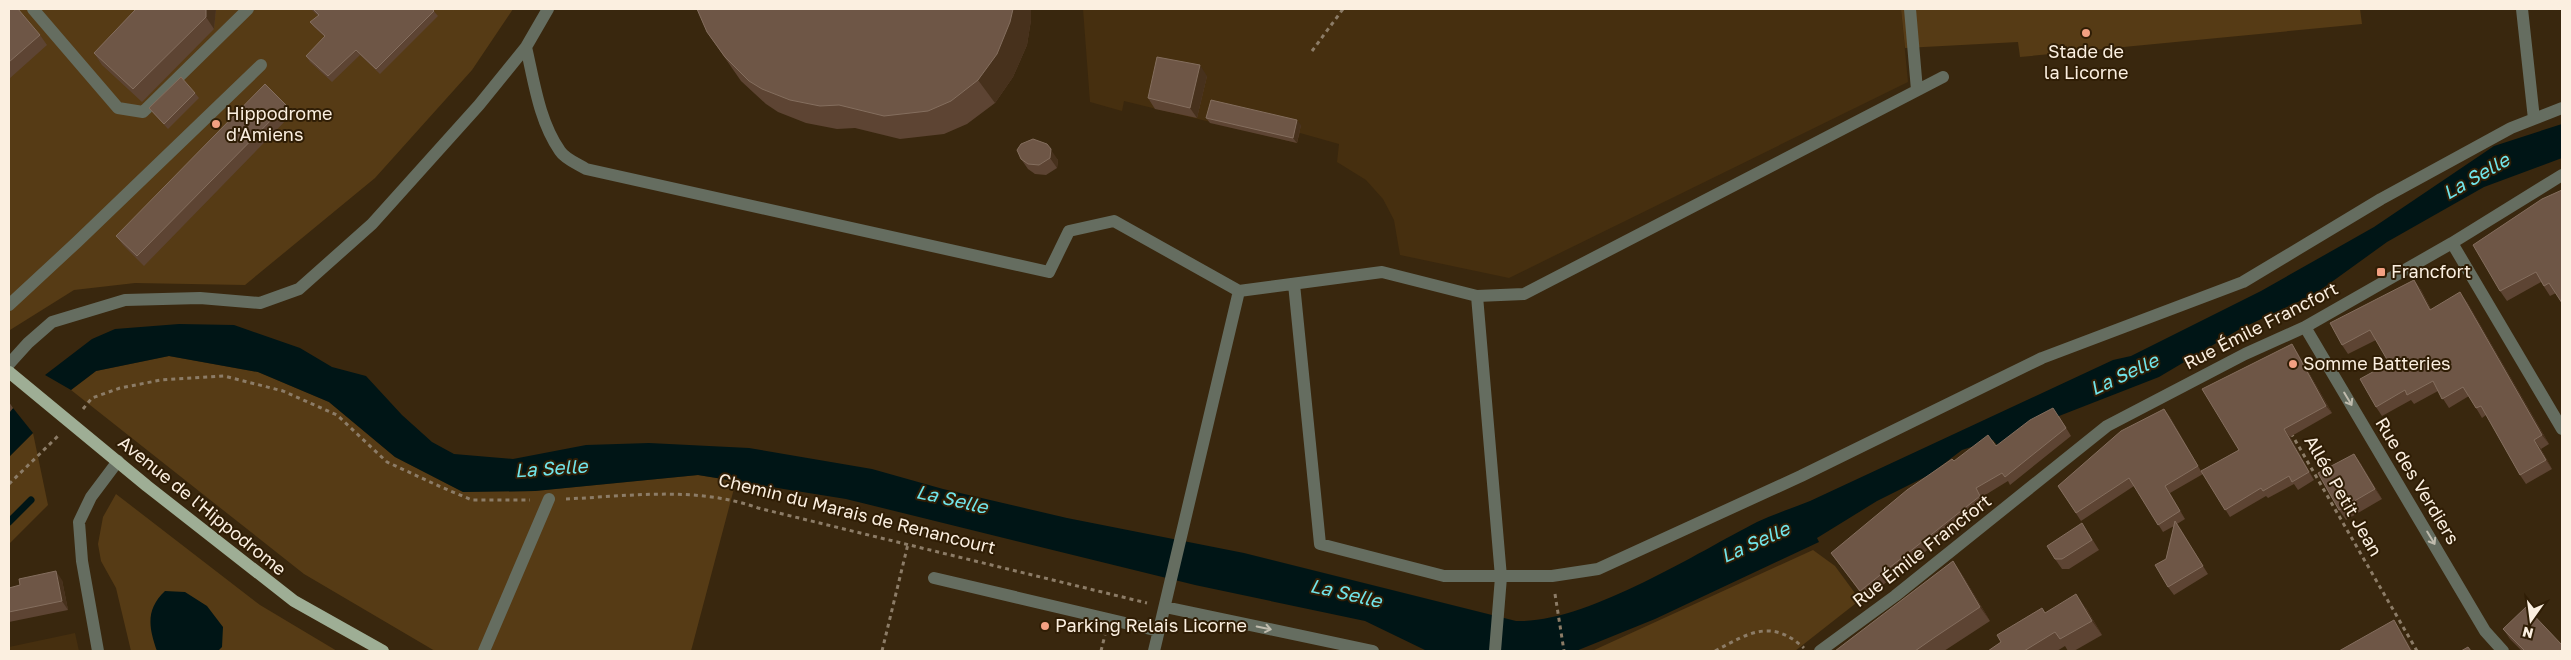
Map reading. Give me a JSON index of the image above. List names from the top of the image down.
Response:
{
  "streets": {
    "main road": ["Avenue de l'Hippodrome"],
    "street": ["Rue Émile Francfort", "Rue des Verdiers"],
    "path": ["Allée Petit Jean", "Chemin du Marais de Renancourt"]
  },
  "crossings": [
    ["Rue Émile Francfort", "Rue des Verdiers"],
    ["Avenue de l'Hippodrome", "Chemin du Marais de Renancourt"]
  ],
  "one_way": ["Rue des Verdiers"],
  "water": ["La Selle"],
  "places": {
    "other": [
      "Stade de la Licorne",
      "Hippodrome d'Amiens",
      "Somme Batteries",
      "Parking Relais Licorne"
    ],
    "transit": ["Francfort"]
  },
  "north": "bottom"
}
